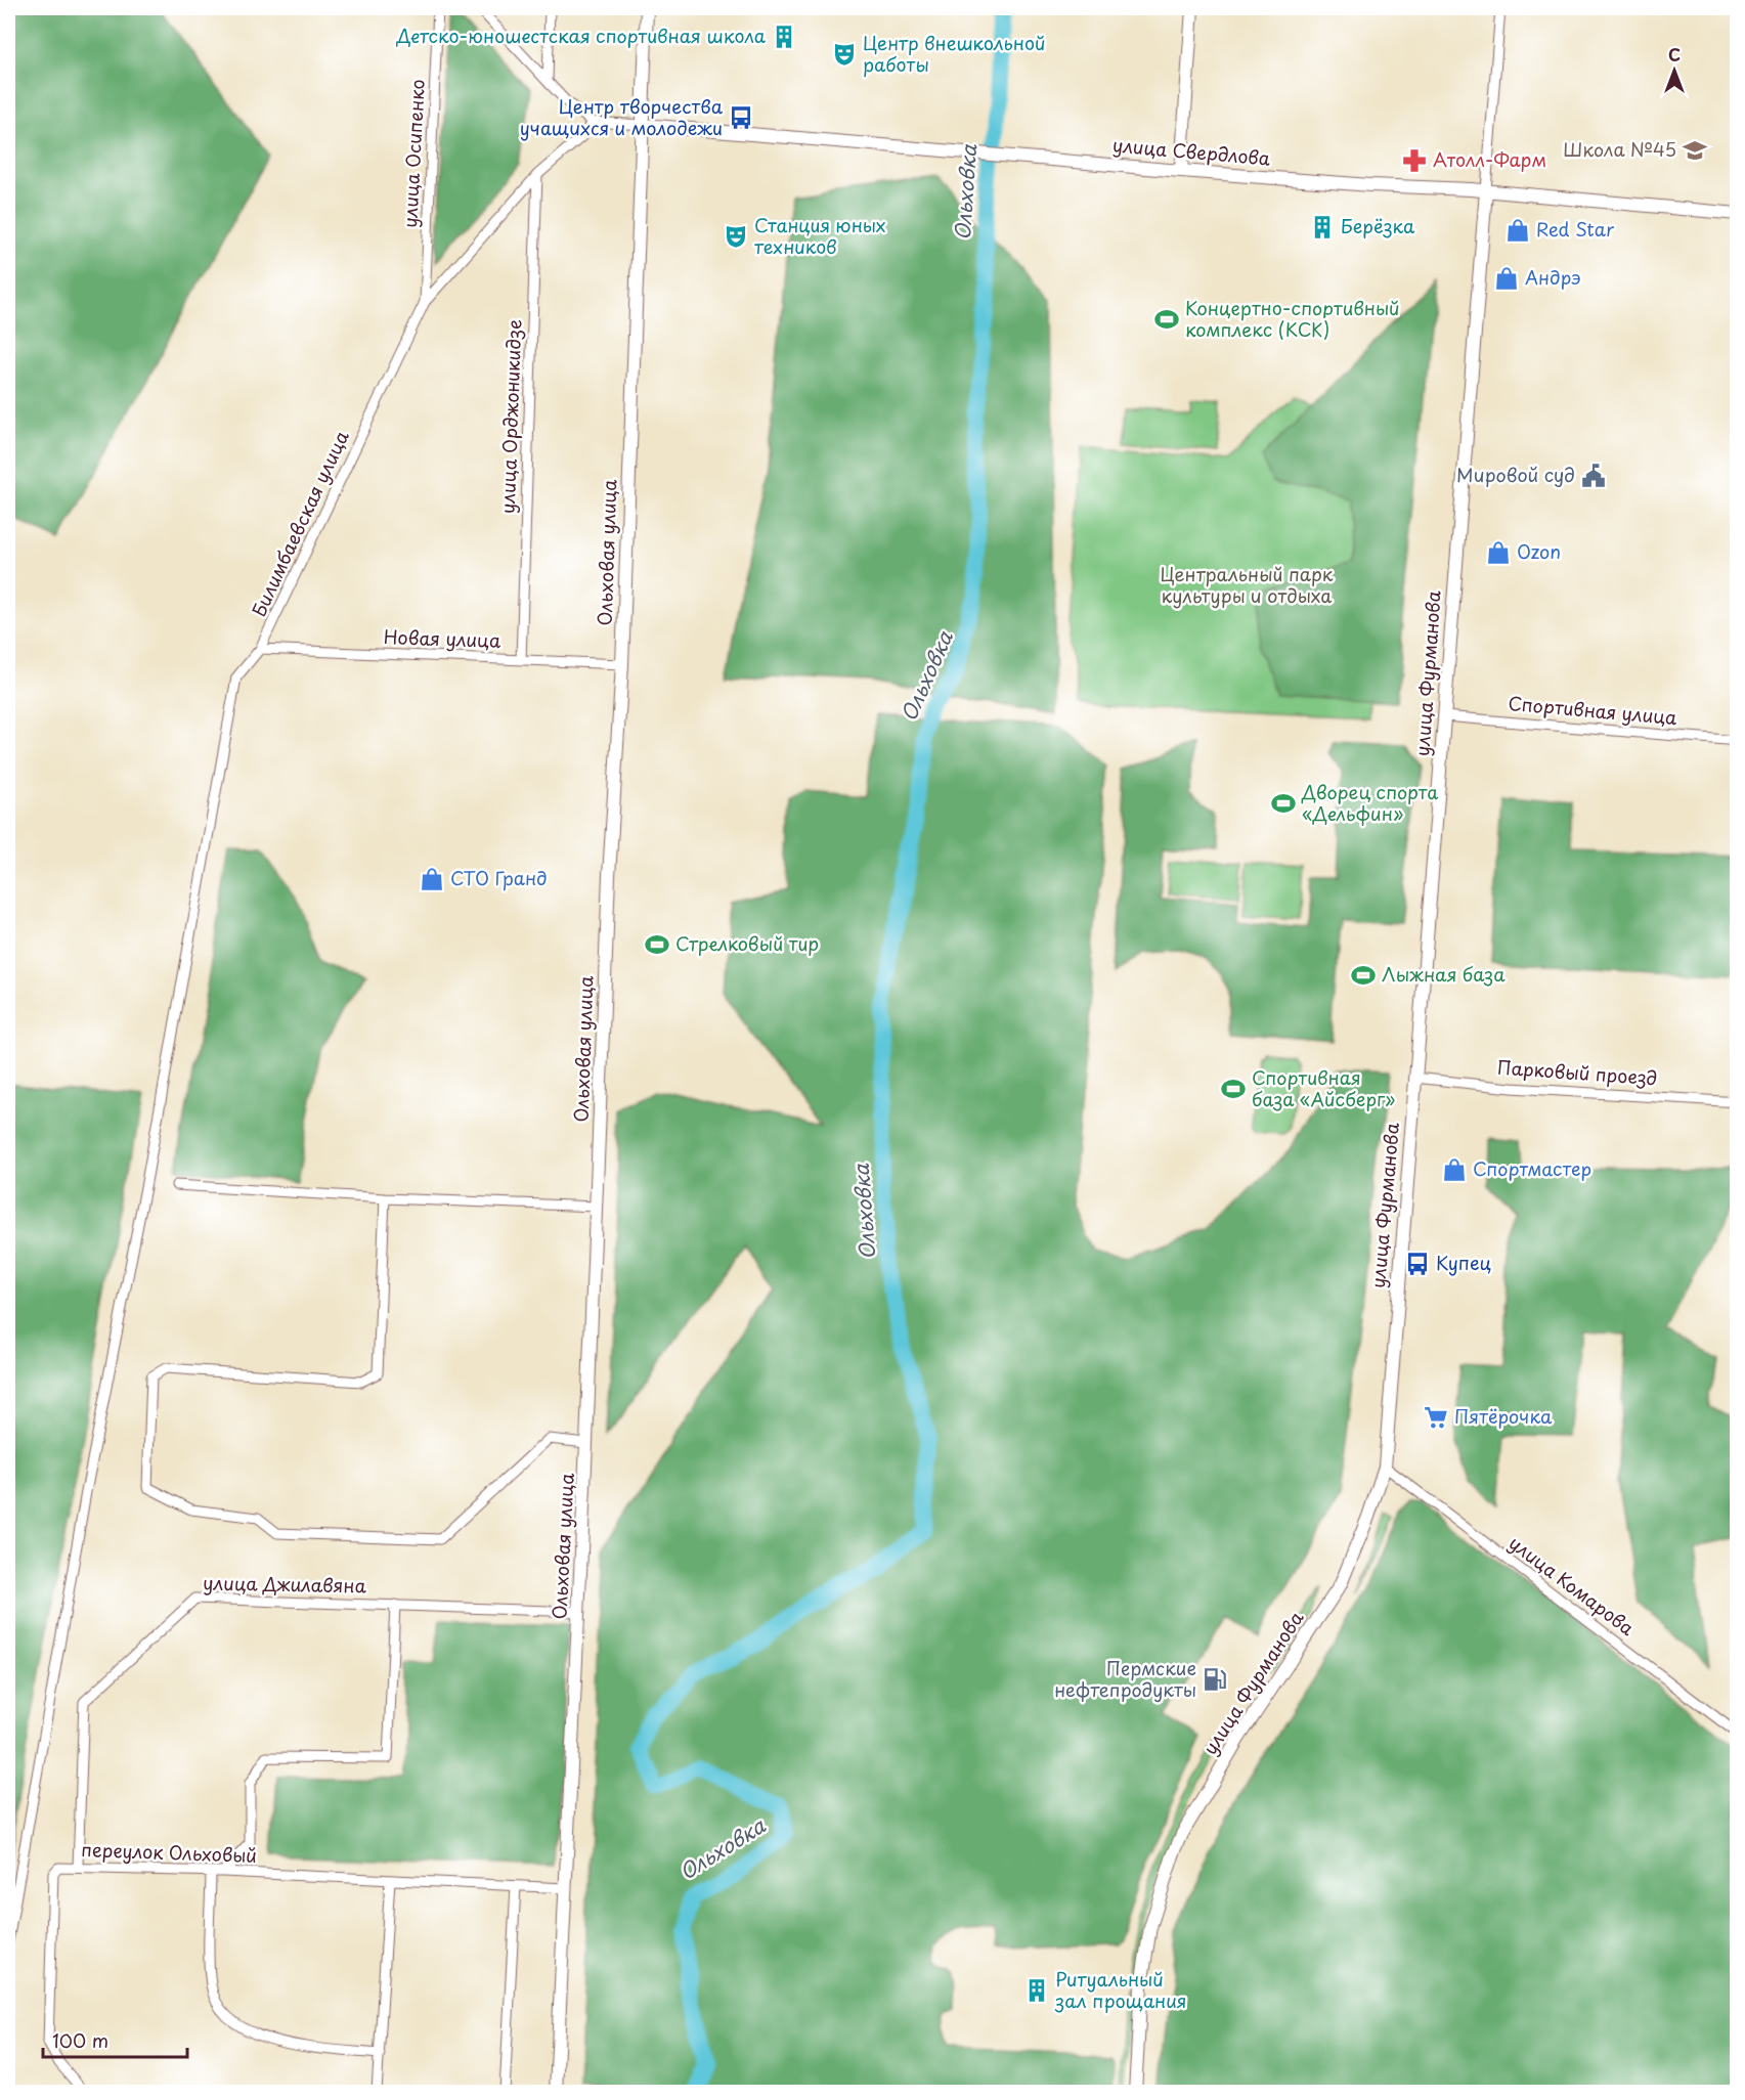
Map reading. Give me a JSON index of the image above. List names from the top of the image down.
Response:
{
  "streets": {
    "main road": ["улица Свердлова", "Ольховая улица", "улица Фурманова"],
    "street": [
      "улица Осипенко",
      "улица Орджоникидзе",
      "Билимбаевская улица",
      "Новая улица",
      "Спортивная улица",
      "Парковый проезд",
      "улица Джилавяна",
      "улица Комарова",
      "переулок Ольховый"
    ]
  },
  "crossings": [
    ["улица Свердлова", "Ольховая улица"],
    ["улица Свердлова", "улица Фурманова"],
    ["улица Осипенко", "Билимбаевская улица"],
    ["улица Орджоникидзе", "Билимбаевская улица"],
    ["улица Орджоникидзе", "Новая улица"],
    ["Билимбаевская улица", "Новая улица"],
    ["Ольховая улица", "Новая улица"],
    ["Ольховая улица", "улица Джилавяна"],
    ["Ольховая улица", "переулок Ольховый"],
    ["улица Фурманова", "Спортивная улица"],
    ["улица Фурманова", "Парковый проезд"],
    ["улица Фурманова", "улица Комарова"],
    ["улица Джилавяна", "переулок Ольховый"]
  ],
  "water": ["Ольховка"],
  "parks": ["Центральный парк культуры и отдыха"],
  "places": {
    "building": ["Детско-юношестская спортивная школа", "Берёзка", "Ритуальный зал прощания"],
    "theatre": ["Центр внешкольной работы", "Станция юных техников"],
    "bus stop": ["Центр творчества учащихся и молодежи", "Купец"],
    "school or university": ["Школа №45"],
    "pharmacy": ["Атолл-Фарм"],
    "shop": [
      "Red Star",
      "Андрэ",
      "Ozon",
      "СТО Гранд",
      "Спортмастер"
    ],
    "sports": [
      "Концертно-спортивный комплекс (КСК)",
      "Дворец спорта «Дельфин»",
      "Стрелковый тир",
      "Лыжная база",
      "Спортивная база «Айсберг»"
    ],
    "public building": ["Мировой суд"],
    "supermarket": ["Пятёрочка"],
    "fuel station": ["Пермские нефтепродукты"]
  },
  "scale_bar": "100 m",
  "north": "top"
}
